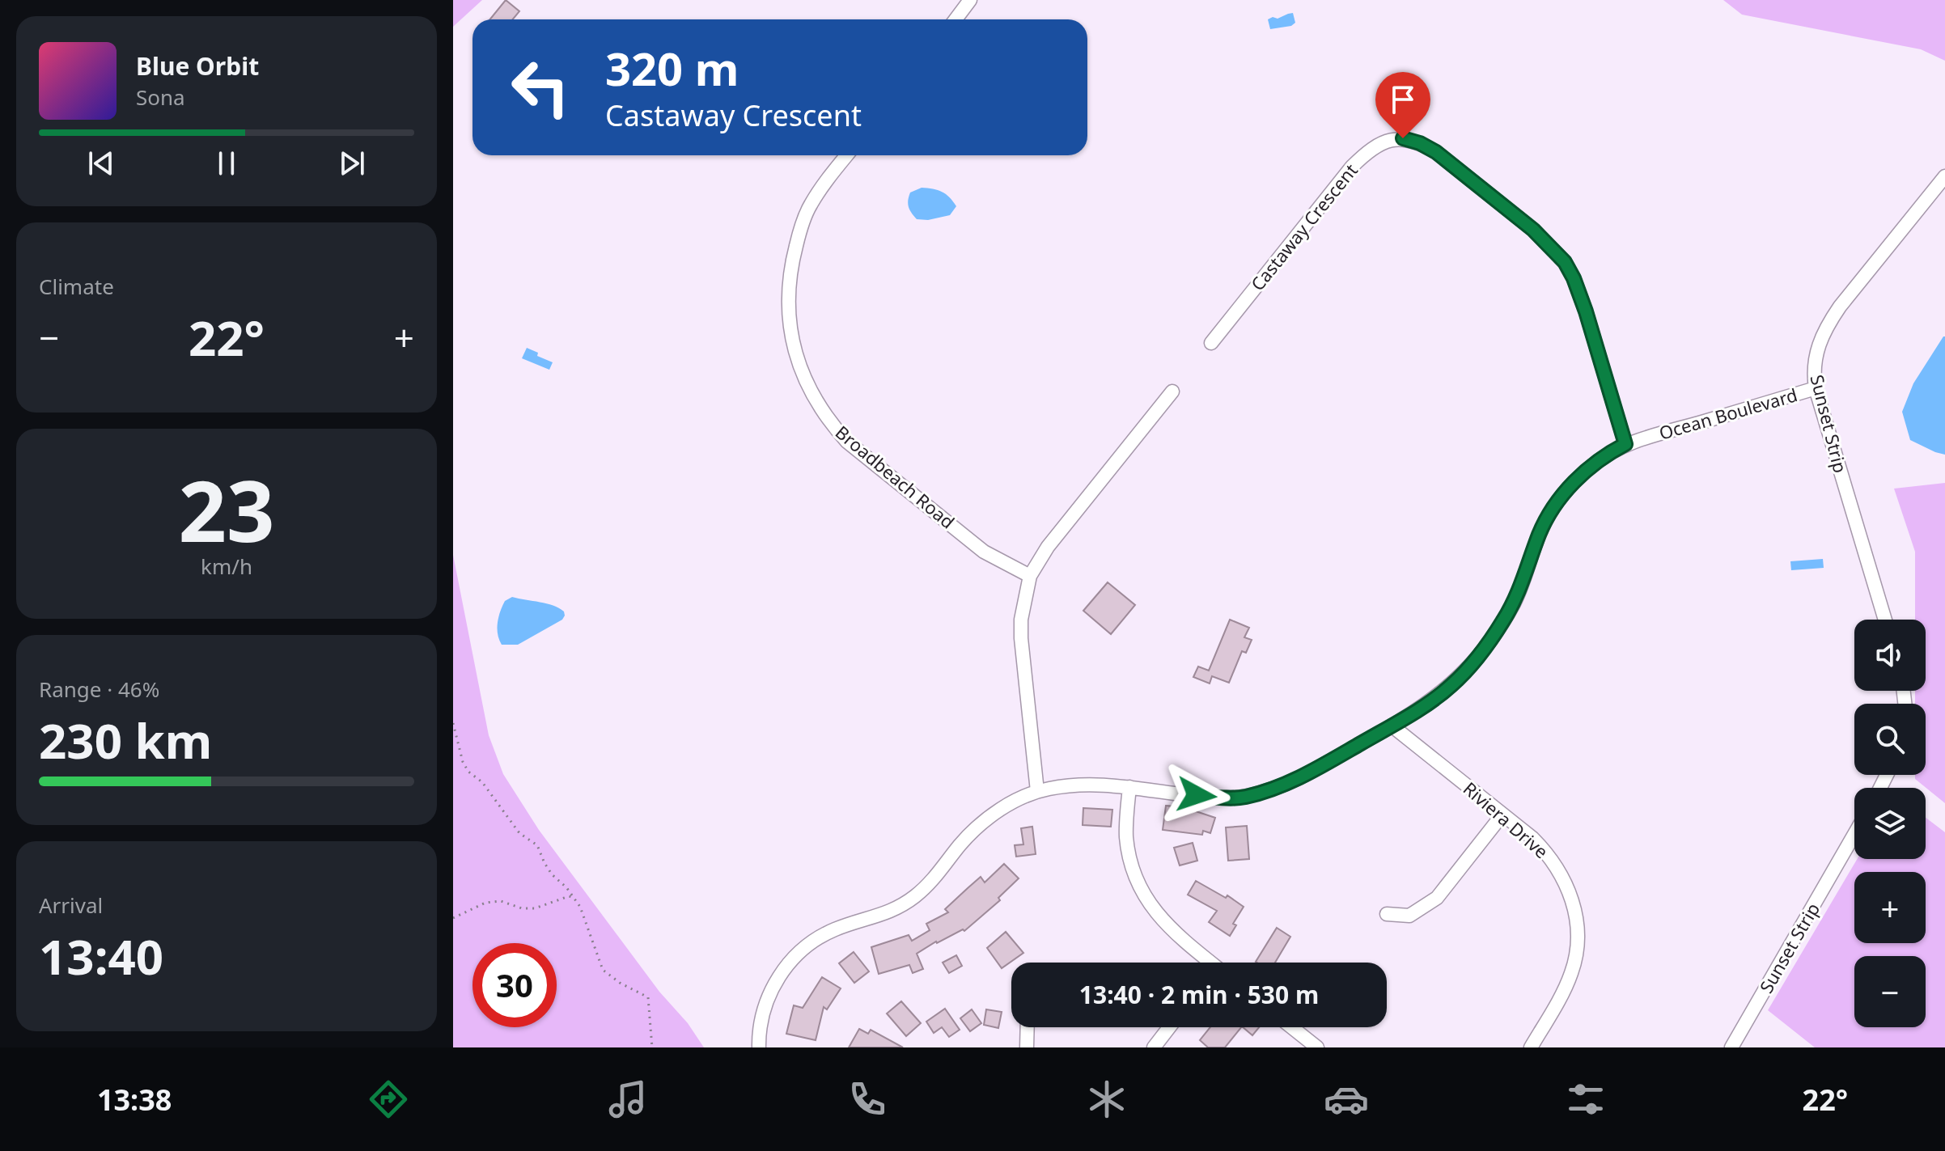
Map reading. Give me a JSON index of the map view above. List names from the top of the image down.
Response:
{
  "streets": {
    "street": [
      "Castaway Crescent",
      "Ocean Boulevard",
      "Sunset Strip",
      "Broadbeach Road",
      "Riviera Drive"
    ]
  },
  "crossings": [
    ["Castaway Crescent", "Ocean Boulevard"],
    ["Ocean Boulevard", "Sunset Strip"],
    ["Ocean Boulevard", "Riviera Drive"]
  ],
  "page": {
    "turn": ["320 m", "Castaway Crescent"],
    "song": ["Blue Orbit", "Sona"],
    "tile": [
      "Climate",
      ["23", "km/h"],
      ["Range · 46%", "230 km"],
      ["Arrival", "13:40"]
    ],
    "heat": ["−", "22°", "+"],
    "map_buttons": ["+", "−"],
    "limit": "30",
    "trip": "13:40 · 2 min · 530 m",
    "tabs": ["13:38", "22°"]
  }
}
